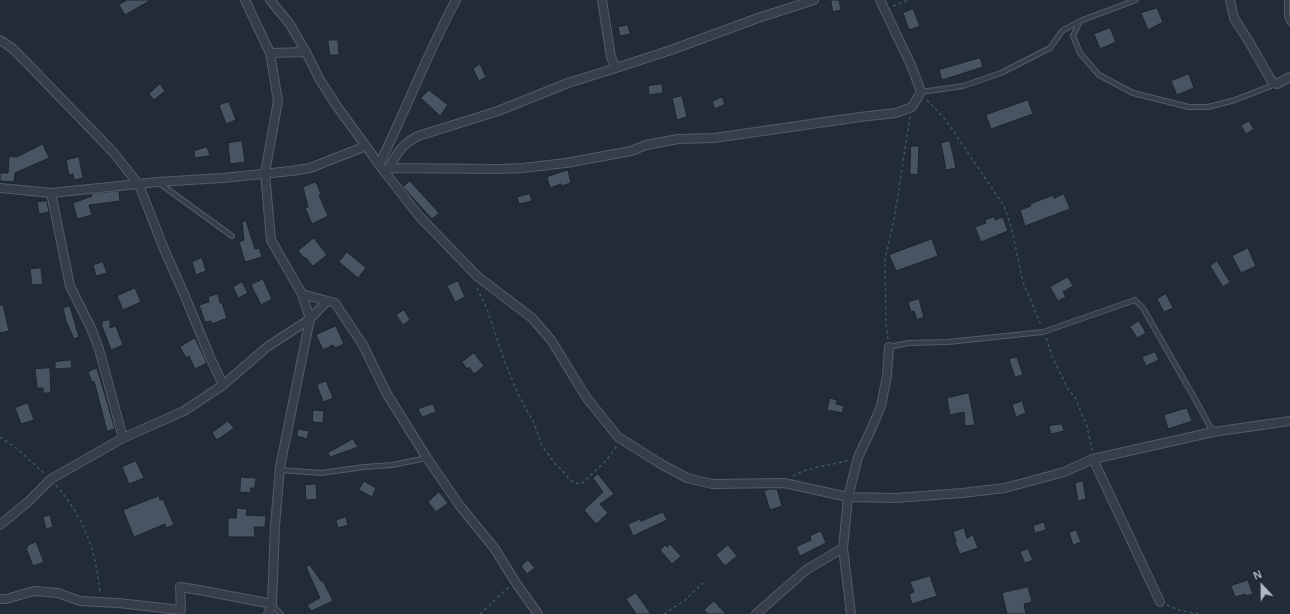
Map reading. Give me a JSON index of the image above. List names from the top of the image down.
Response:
{
  "north": "top"
}
